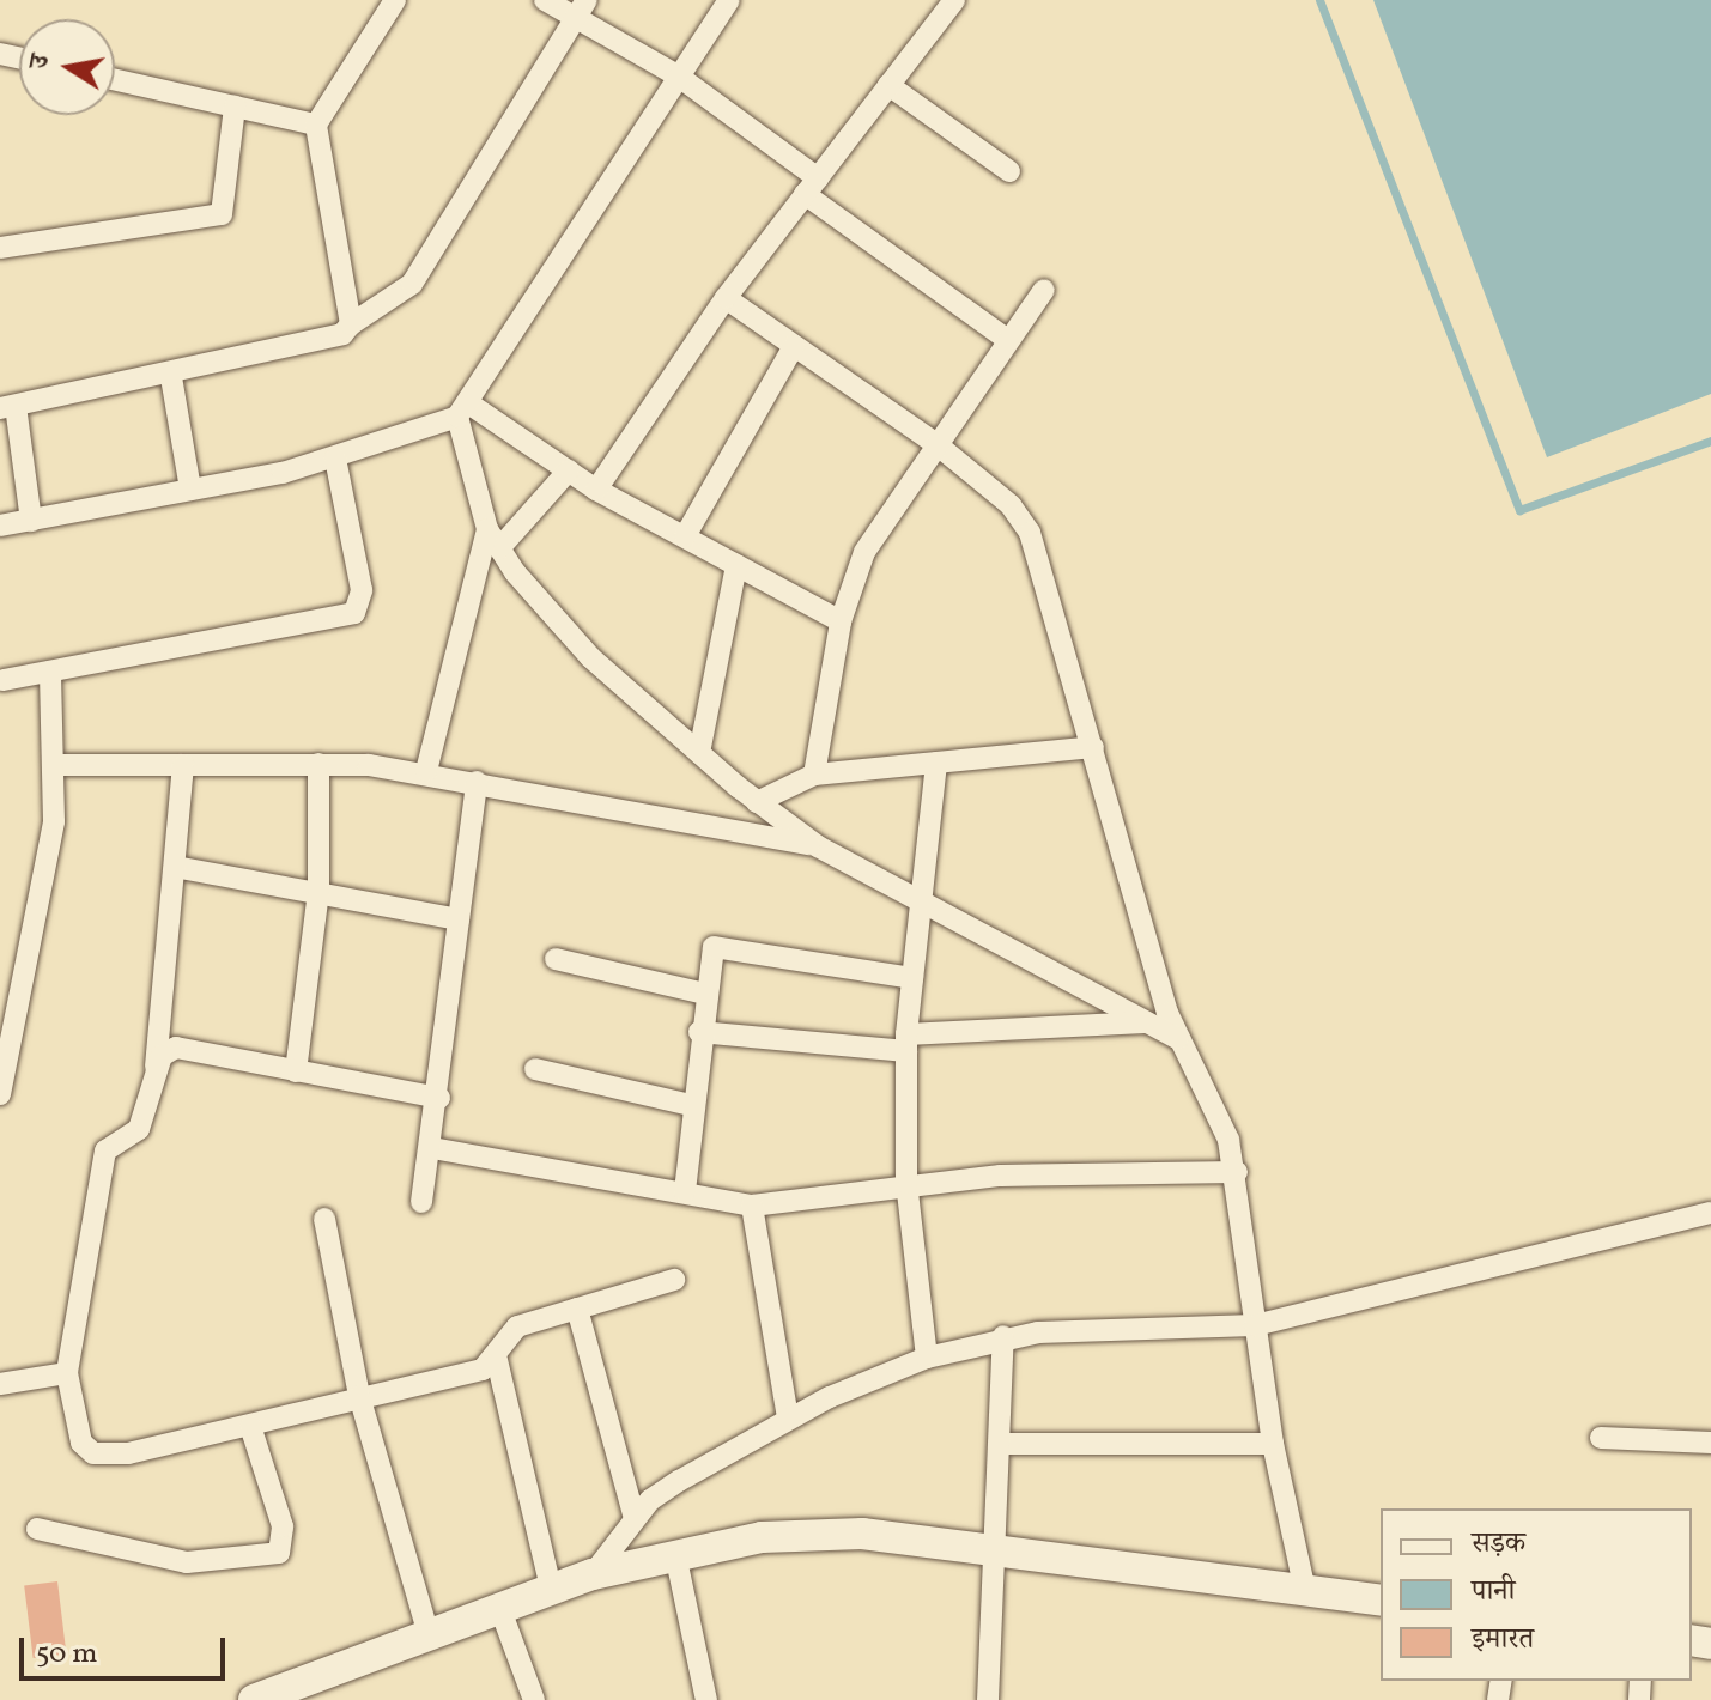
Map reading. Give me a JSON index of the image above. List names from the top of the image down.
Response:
{
  "legend": ["सड़क", "पानी", "इमारत"],
  "scale_bar": "50 m",
  "north": "left"
}
